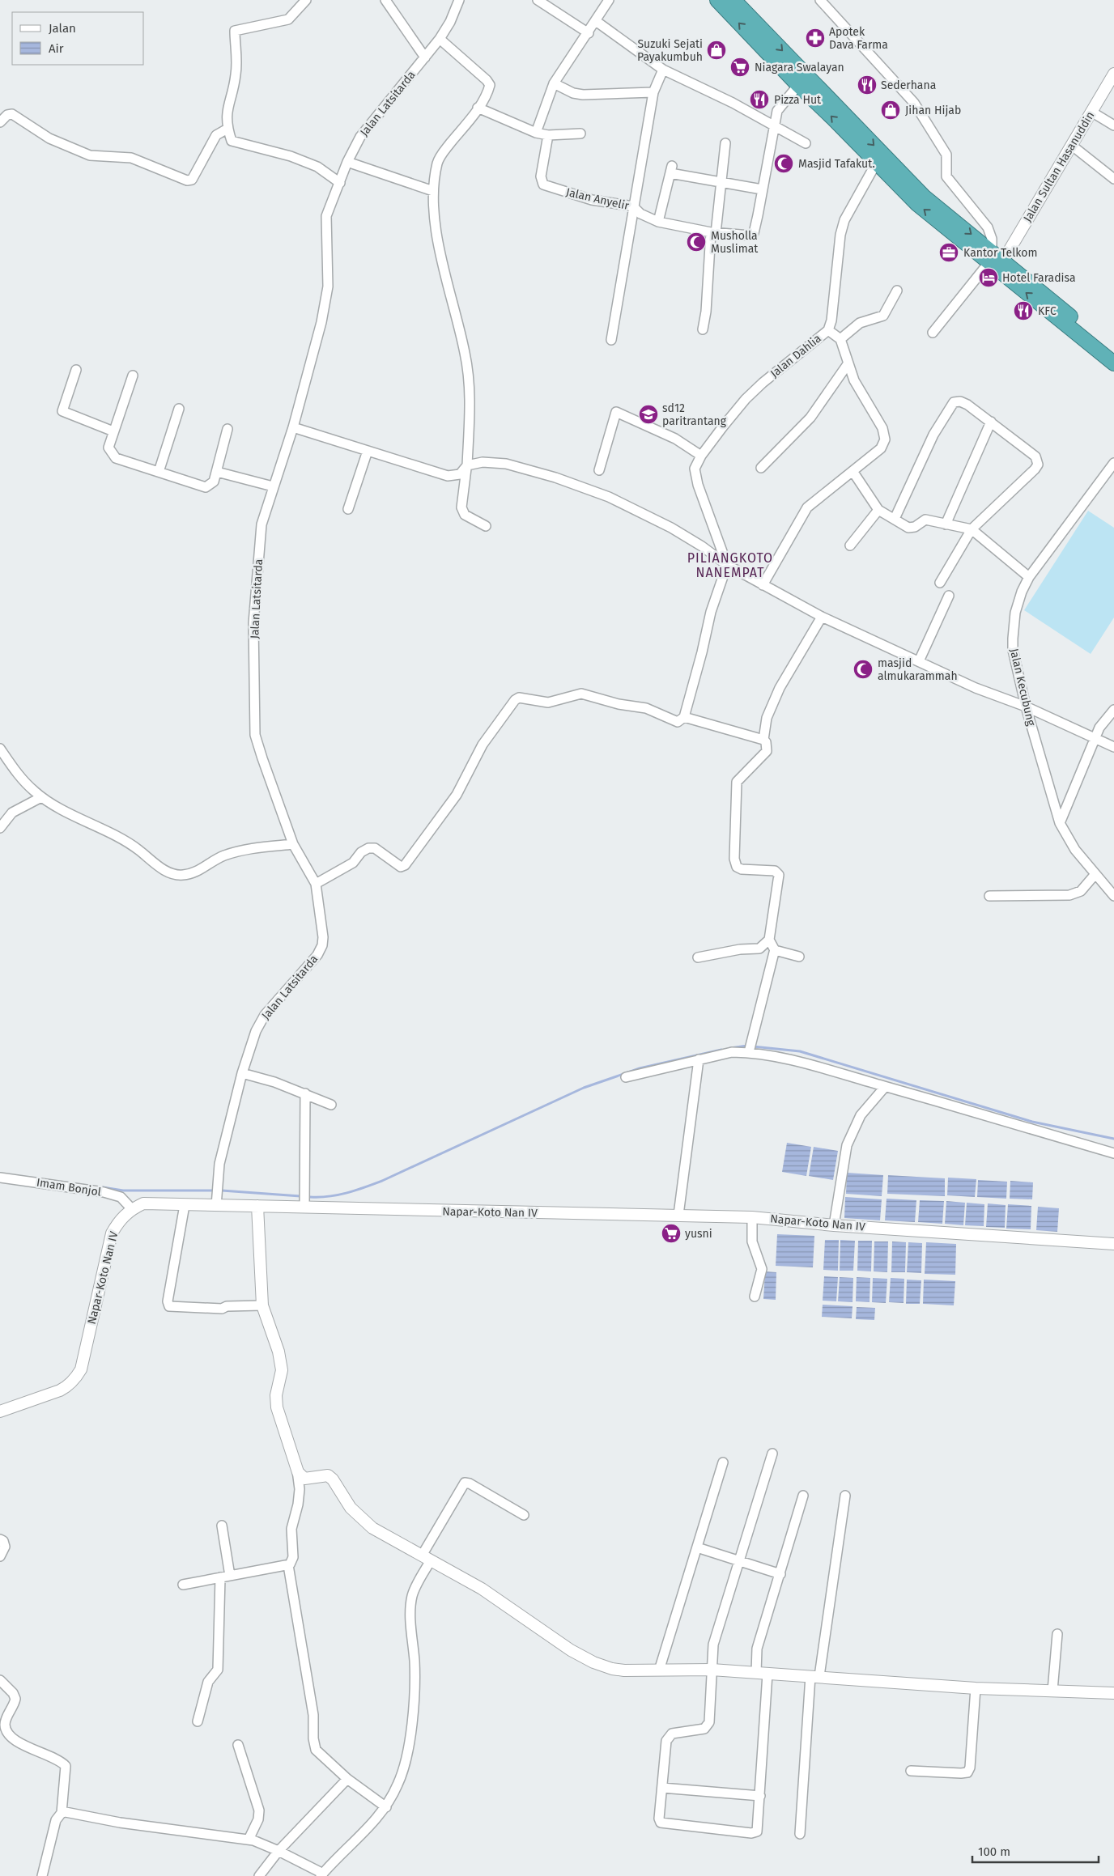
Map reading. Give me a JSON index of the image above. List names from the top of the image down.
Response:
{
  "streets": {
    "street": [
      "Jalan Latsitarda",
      "Jalan Sultan Hasanuddin",
      "Jalan Anyelir",
      "Jalan Dahlia",
      "Jalan Kecubung",
      "Imam Bonjol",
      "Napar-Koto Nan IV"
    ]
  },
  "crossings": [
    ["Jalan Latsitarda", "Napar-Koto Nan IV"],
    ["Imam Bonjol", "Napar-Koto Nan IV"]
  ],
  "districts": ["PILIANGKOTO NANEMPAT"],
  "places": {
    "pharmacy": ["Apotek Dava Farma"],
    "shop": ["Suzuki Sejati Payakumbuh", "Jihan Hijab"],
    "supermarket": ["Niagara Swalayan", "yusni"],
    "restaurant": ["Sederhana", "Pizza Hut", "KFC"],
    "mosque": ["Masjid Tafakut.", "Musholla Muslimat", "masjid almukarammah"],
    "office": ["Kantor Telkom"],
    "hotel": ["Hotel Faradisa"],
    "school or university": ["sd12 paritrantang"]
  },
  "legend": ["Jalan", "Air"],
  "scale_bar": "100 m"
}
